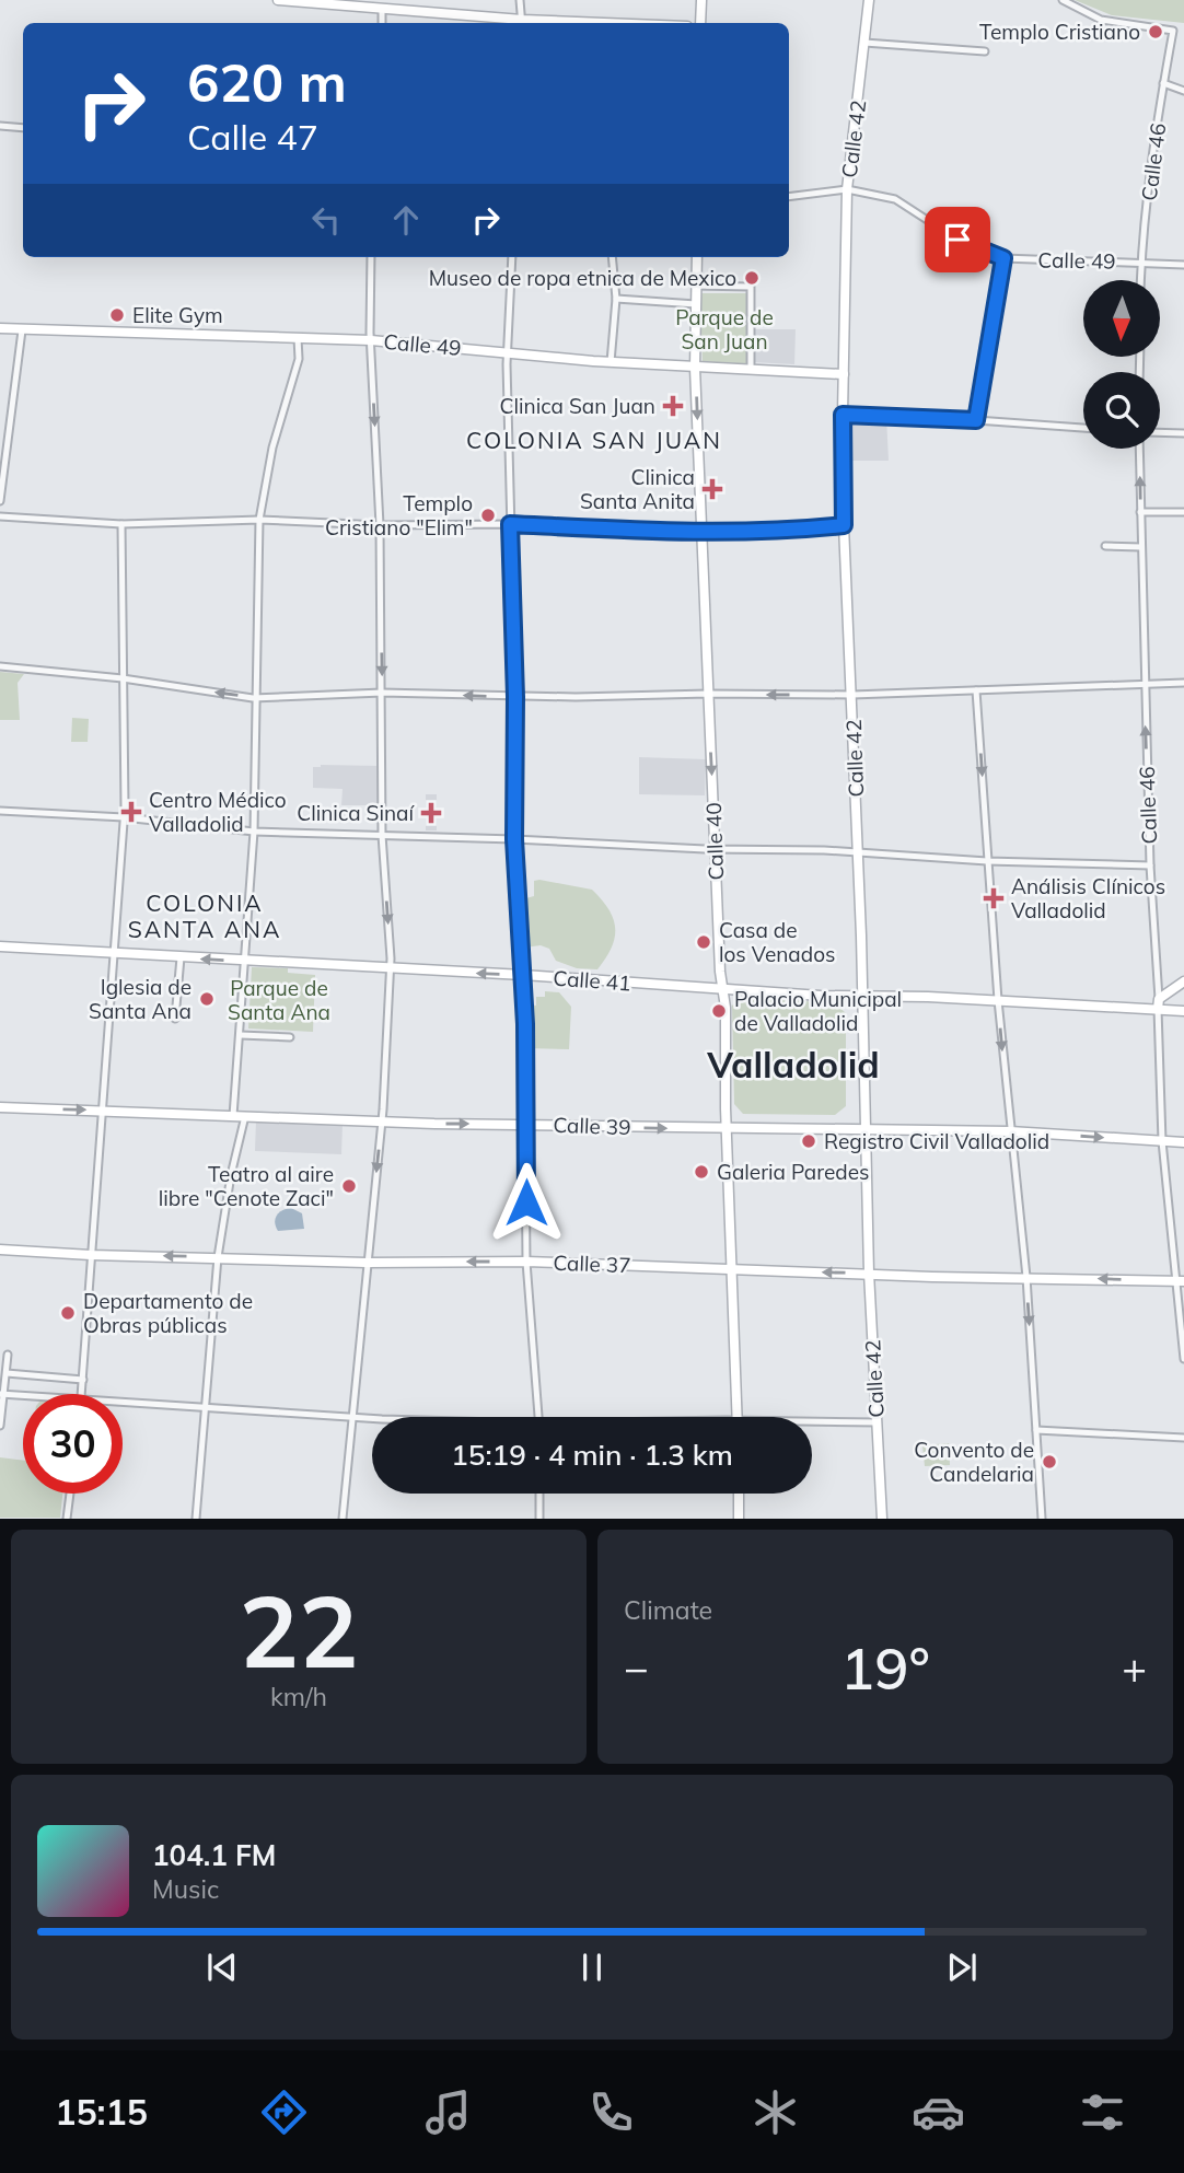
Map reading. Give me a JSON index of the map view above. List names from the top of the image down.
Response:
{
  "streets": {
    "main road": [
      "Calle 42",
      "Calle 49",
      "Calle 40",
      "Calle 41",
      "Calle 39",
      "Calle 37"
    ],
    "street": ["Calle 46"]
  },
  "crossings": [
    ["Calle 42", "Calle 49"],
    ["Calle 42", "Calle 41"],
    ["Calle 42", "Calle 39"],
    ["Calle 42", "Calle 37"],
    ["Calle 46", "Calle 49"],
    ["Calle 46", "Calle 41"],
    ["Calle 46", "Calle 39"],
    ["Calle 46", "Calle 37"],
    ["Calle 49", "Calle 40"],
    ["Calle 40", "Calle 41"],
    ["Calle 40", "Calle 39"],
    ["Calle 40", "Calle 37"]
  ],
  "one_way": ["Calle 39", "Calle 37"],
  "districts": ["COLONIA SAN JUAN", "COLONIA SANTA ANA", "Valladolid"],
  "parks": ["Parque de San Juan", "Parque de Santa Ana"],
  "places": {
    "other": [
      "Templo Cristiano",
      "Museo de ropa etnica de Mexico",
      "Elite Gym",
      "Templo Cristiano \"Elim\"",
      "Casa de los Venados",
      "Iglesia de Santa Ana",
      "Palacio Municipal de Valladolid",
      "Registro Civil Valladolid",
      "Galeria Paredes",
      "Teatro al aire libre \"Cenote Zaci\"",
      "Departamento de Obras públicas",
      "Convento de Candelaria"
    ],
    "health": [
      "Clinica San Juan",
      "Clinica Santa Anita",
      "Centro Médico Valladolid",
      "Clinica Sinaí",
      "Análisis Clínicos Valladolid"
    ]
  },
  "north": "bottom",
  "page": {
    "turn": ["620 m", "Calle 47"],
    "limit": "30",
    "trip": "15:19 · 4 min · 1.3 km",
    "tile": [
      ["22", "km/h"],
      "Climate"
    ],
    "heat": ["−", "19°", "+"],
    "song": ["104.1 FM", "Music"],
    "tabs": "15:15"
  }
}
